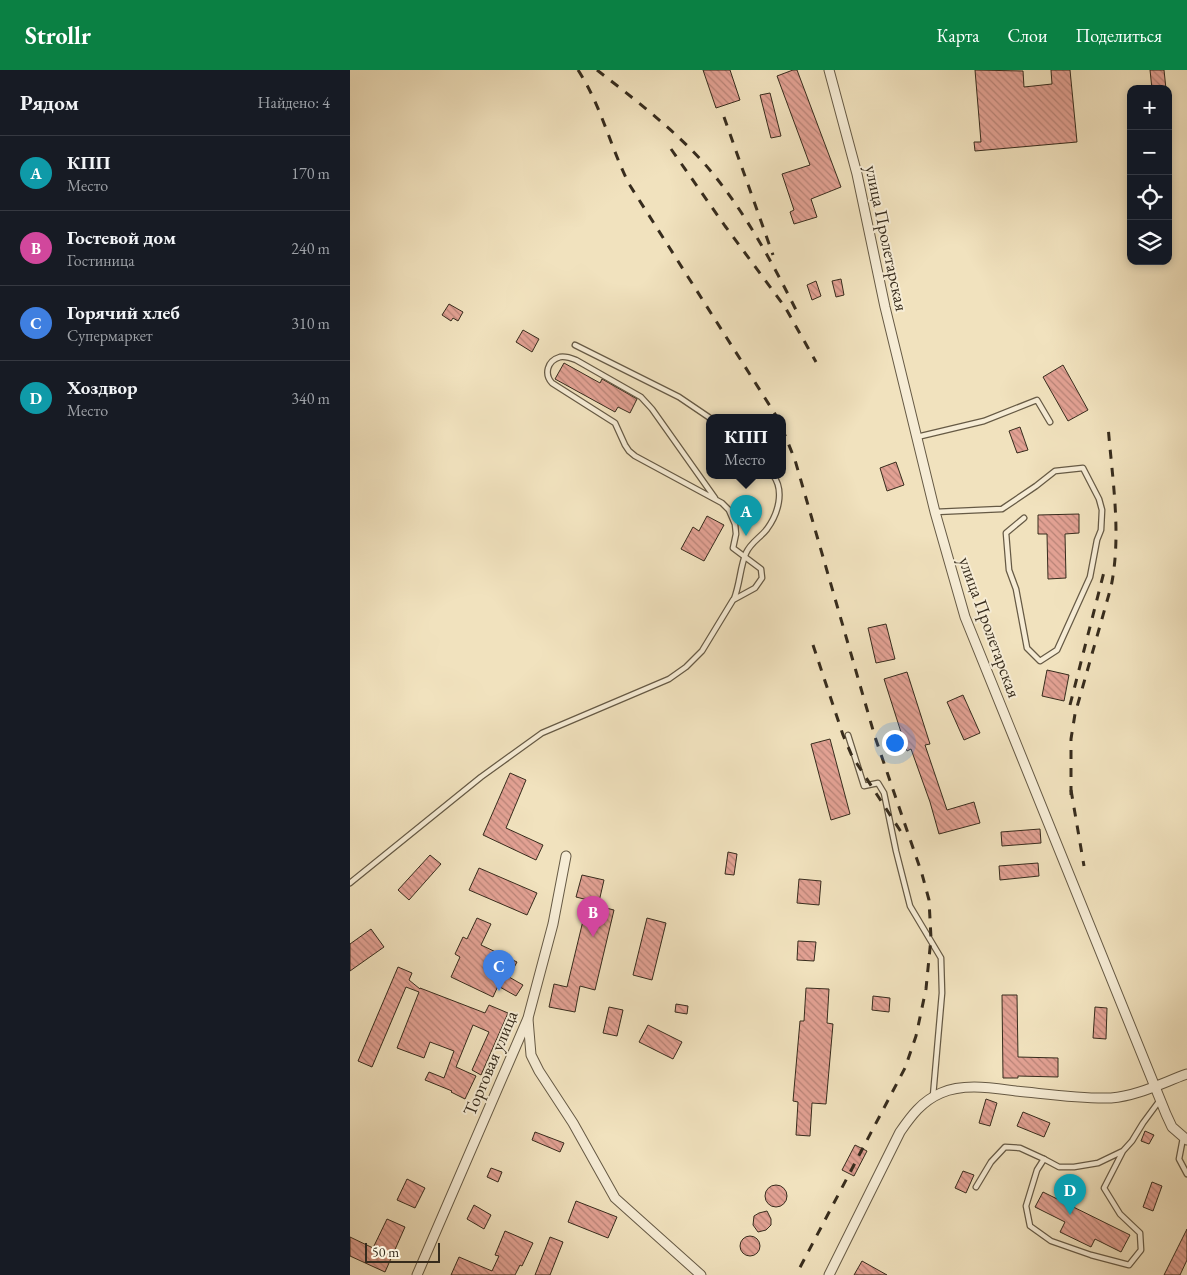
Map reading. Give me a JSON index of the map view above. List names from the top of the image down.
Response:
{
  "streets": {
    "street": ["улица Пролетарская", "Торговая улица"]
  },
  "scale_bar": "50 m",
  "page": {
    "header": "Strollr",
    "nav": ["Карта", "Слои", "Поделиться"],
    "heading": ["Рядом", "Найдено: 4"],
    "map_buttons": ["+", "−"],
    "list": [
      {
        "mark": "A",
        "name": "КПП",
        "note": "Место",
        "value": "170 m"
      },
      {
        "mark": "B",
        "name": "Гостевой дом",
        "note": "Гостиница",
        "value": "240 m"
      },
      {
        "mark": "C",
        "name": "Горячий хлеб",
        "note": "Супермаркет",
        "value": "310 m"
      },
      {
        "mark": "D",
        "name": "Хоздвор",
        "note": "Место",
        "value": "340 m"
      }
    ],
    "popup": ["КПП", "Место"],
    "pins": [
      "A",
      "B",
      "C",
      "D"
    ],
    "scale": "50 m"
  }
}
